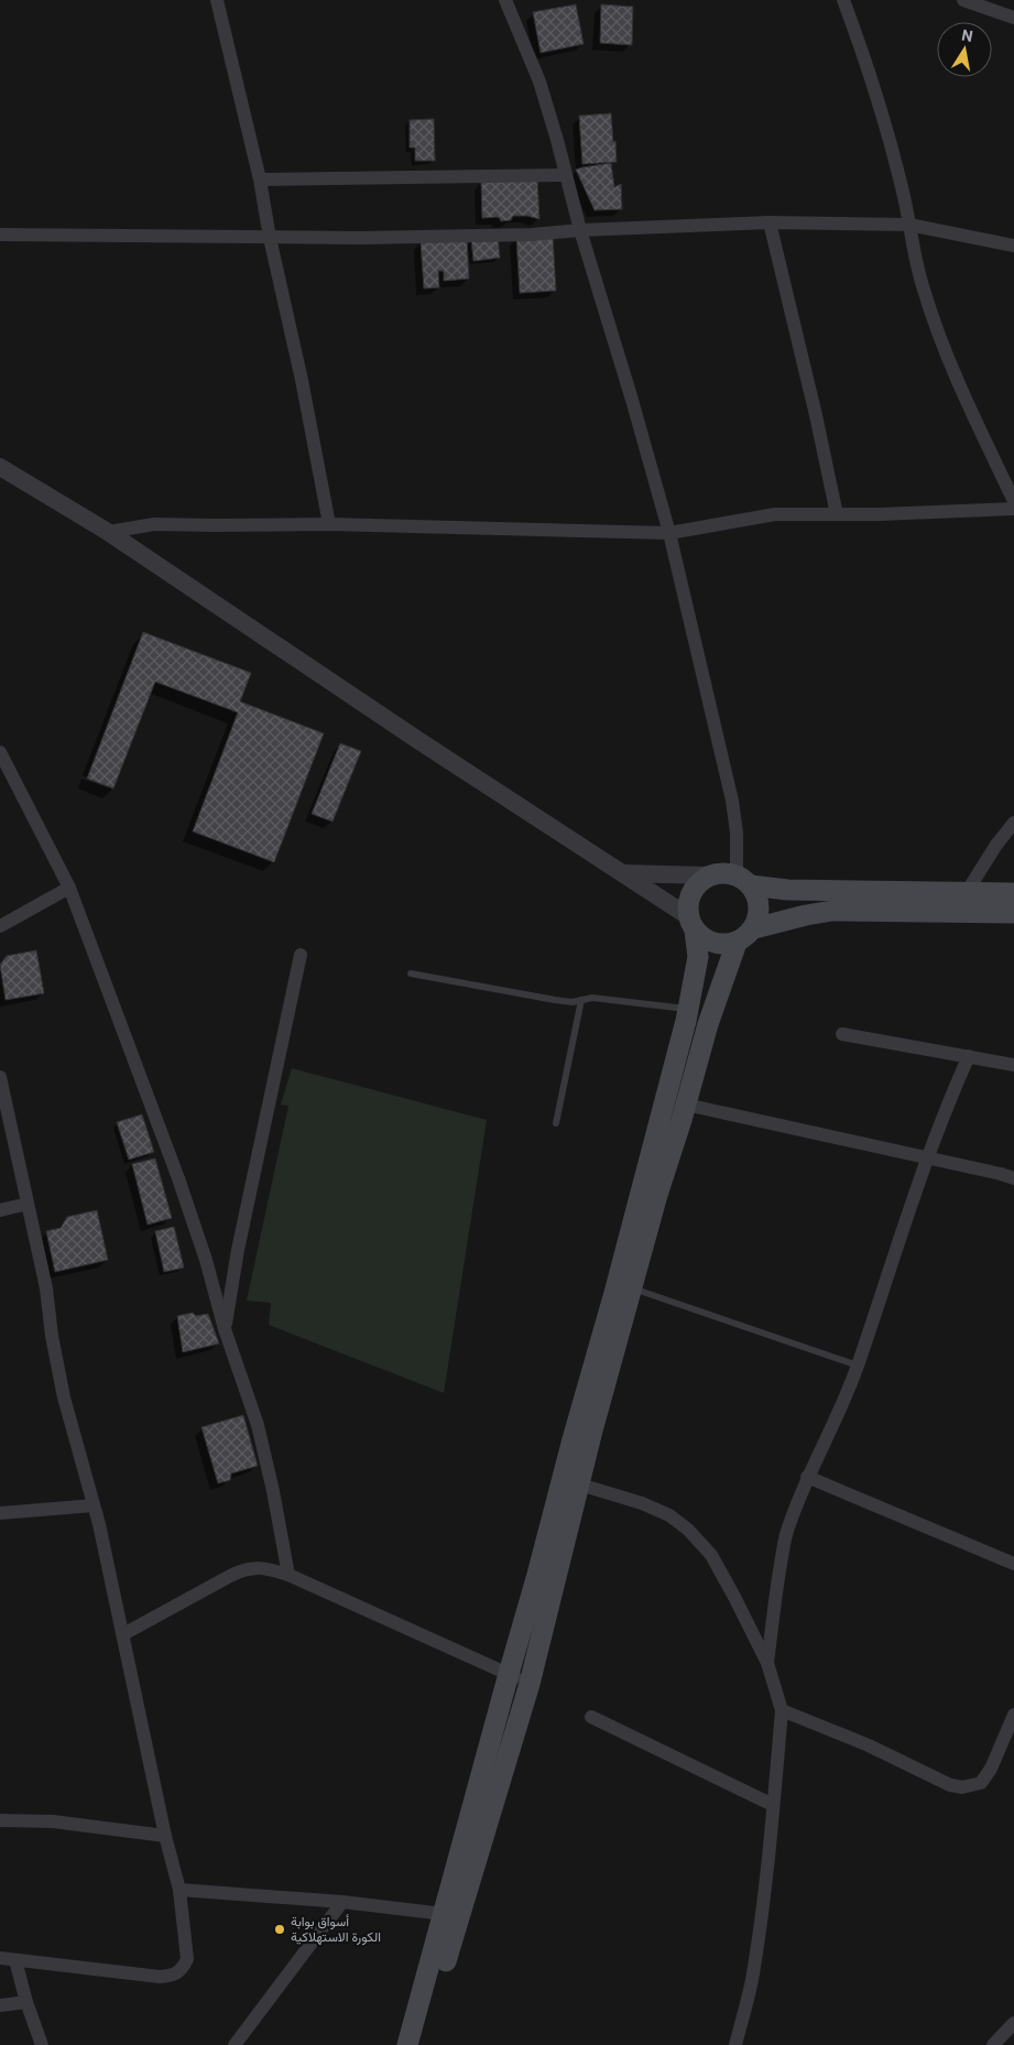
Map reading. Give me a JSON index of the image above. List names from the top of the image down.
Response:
{
  "places": ["أسواق بوابة الكورة الاستهلاكية"],
  "north": "top"
}
